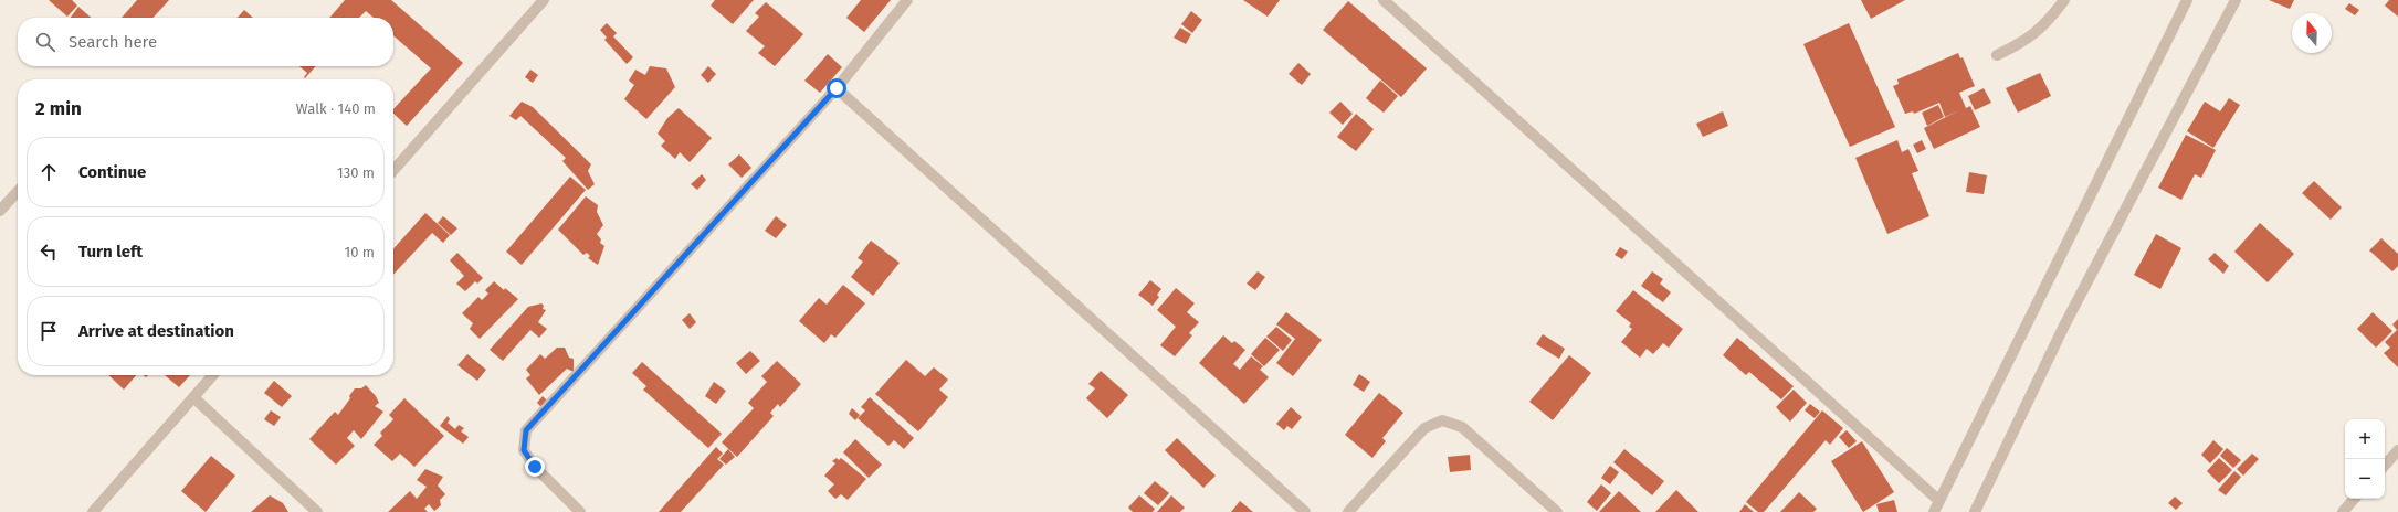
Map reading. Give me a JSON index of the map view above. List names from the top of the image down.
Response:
{
  "north": "top",
  "page": {
    "search": "Search here",
    "heading": ["2 min", "Walk · 140 m"],
    "list": [
      ["Continue", "130 m"],
      ["Turn left", "10 m"],
      "Arrive at destination"
    ],
    "map_buttons": ["+", "−"]
  }
}
